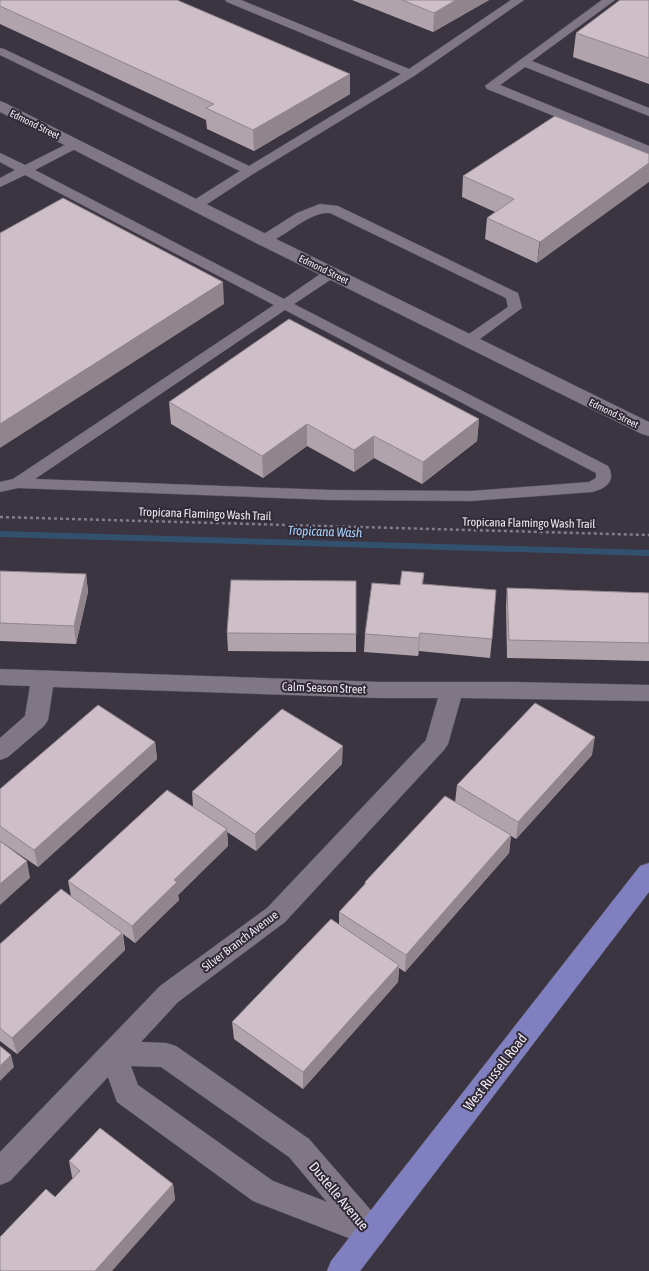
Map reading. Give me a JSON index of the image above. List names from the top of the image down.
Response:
{
  "streets": {
    "main road": ["West Russell Road"],
    "street": [
      "Edmond Street",
      "Calm Season Street",
      "Silver Branch Avenue",
      "Dustelle Avenue"
    ],
    "path": ["Tropicana Flamingo Wash Trail"]
  },
  "crossings": [
    ["Calm Season Street", "Silver Branch Avenue"],
    ["Silver Branch Avenue", "Dustelle Avenue"],
    ["West Russell Road", "Dustelle Avenue"]
  ],
  "water": ["Tropicana Wash"]
}
